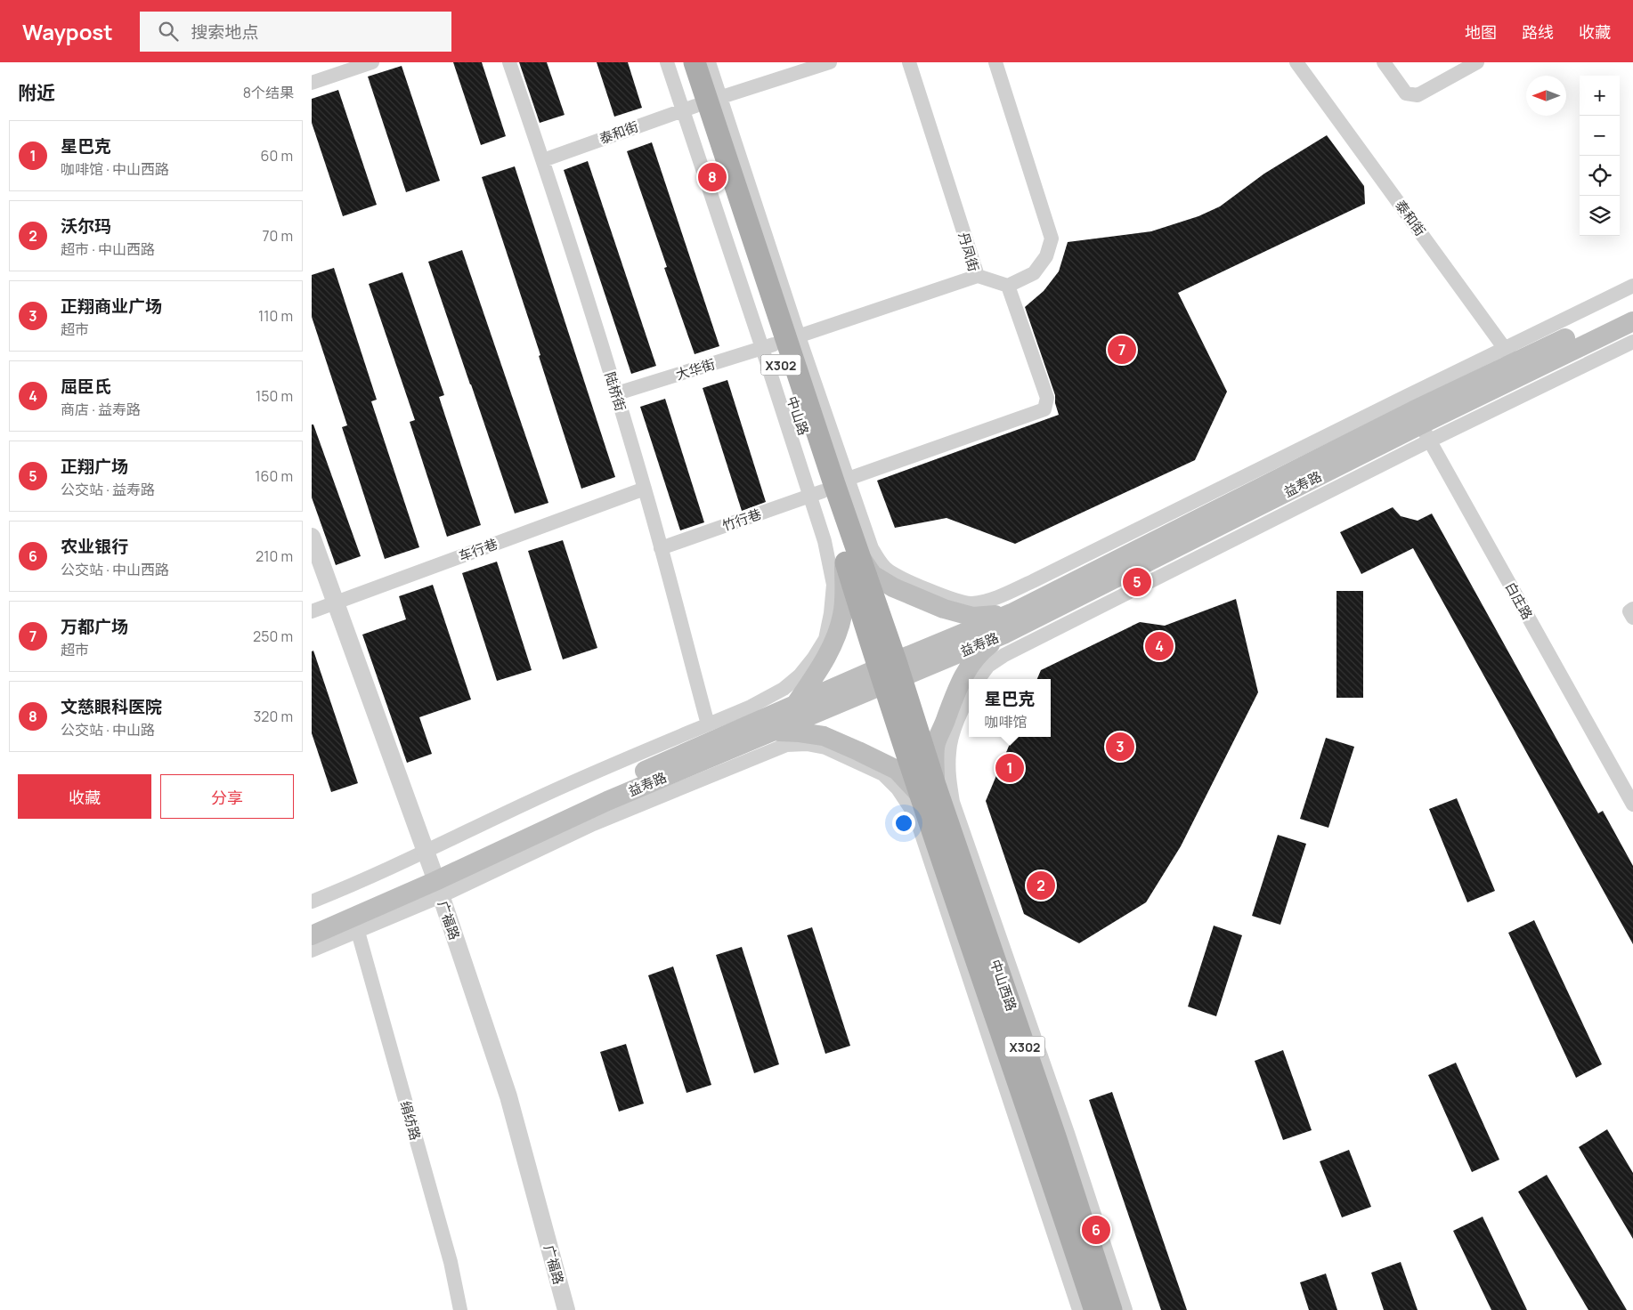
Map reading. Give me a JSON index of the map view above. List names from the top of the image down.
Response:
{
  "streets": {
    "main road": [
      "X302",
      "中山路",
      "益寿路",
      "中山西路"
    ],
    "street": [
      "泰和街",
      "丹凤街",
      "大华街",
      "陆桥街",
      "竹行巷",
      "车行巷",
      "白庄路",
      "广福路",
      "绢纺路"
    ]
  },
  "crossings": [
    ["泰和街", "陆桥街"],
    ["泰和街", "中山路"],
    ["泰和街", "益寿路"],
    ["丹凤街", "大华街"],
    ["丹凤街", "中山路"],
    ["大华街", "陆桥街"],
    ["大华街", "中山路"],
    ["陆桥街", "竹行巷"],
    ["陆桥街", "车行巷"],
    ["中山路", "益寿路"],
    ["中山路", "竹行巷"],
    ["中山路", "中山西路"],
    ["益寿路", "白庄路"],
    ["益寿路", "广福路"],
    ["益寿路", "中山西路"],
    ["车行巷", "广福路"]
  ],
  "north": "left",
  "page": {
    "header": "Waypost",
    "search": "搜索地点",
    "nav": ["地图", "路线", "收藏"],
    "heading": ["附近", "8个结果"],
    "map_buttons": ["+", "−"],
    "list": [
      {
        "mark": "1",
        "name": "星巴克",
        "note": "咖啡馆 · 中山西路",
        "value": "60 m"
      },
      {
        "mark": "2",
        "name": "沃尔玛",
        "note": "超市 · 中山西路",
        "value": "70 m"
      },
      {
        "mark": "3",
        "name": "正翔商业广场",
        "note": "超市",
        "value": "110 m"
      },
      {
        "mark": "4",
        "name": "屈臣氏",
        "note": "商店 · 益寿路",
        "value": "150 m"
      },
      {
        "mark": "5",
        "name": "正翔广场",
        "note": "公交站 · 益寿路",
        "value": "160 m"
      },
      {
        "mark": "6",
        "name": "农业银行",
        "note": "公交站 · 中山西路",
        "value": "210 m"
      },
      {
        "mark": "7",
        "name": "万都广场",
        "note": "超市",
        "value": "250 m"
      },
      {
        "mark": "8",
        "name": "文慈眼科医院",
        "note": "公交站 · 中山路",
        "value": "320 m"
      }
    ],
    "pins": [
      "8",
      "7",
      "5",
      "4",
      "3",
      "1",
      "2",
      "6"
    ],
    "popup": ["星巴克", "咖啡馆"],
    "buttons": ["收藏", "分享"]
  }
}
